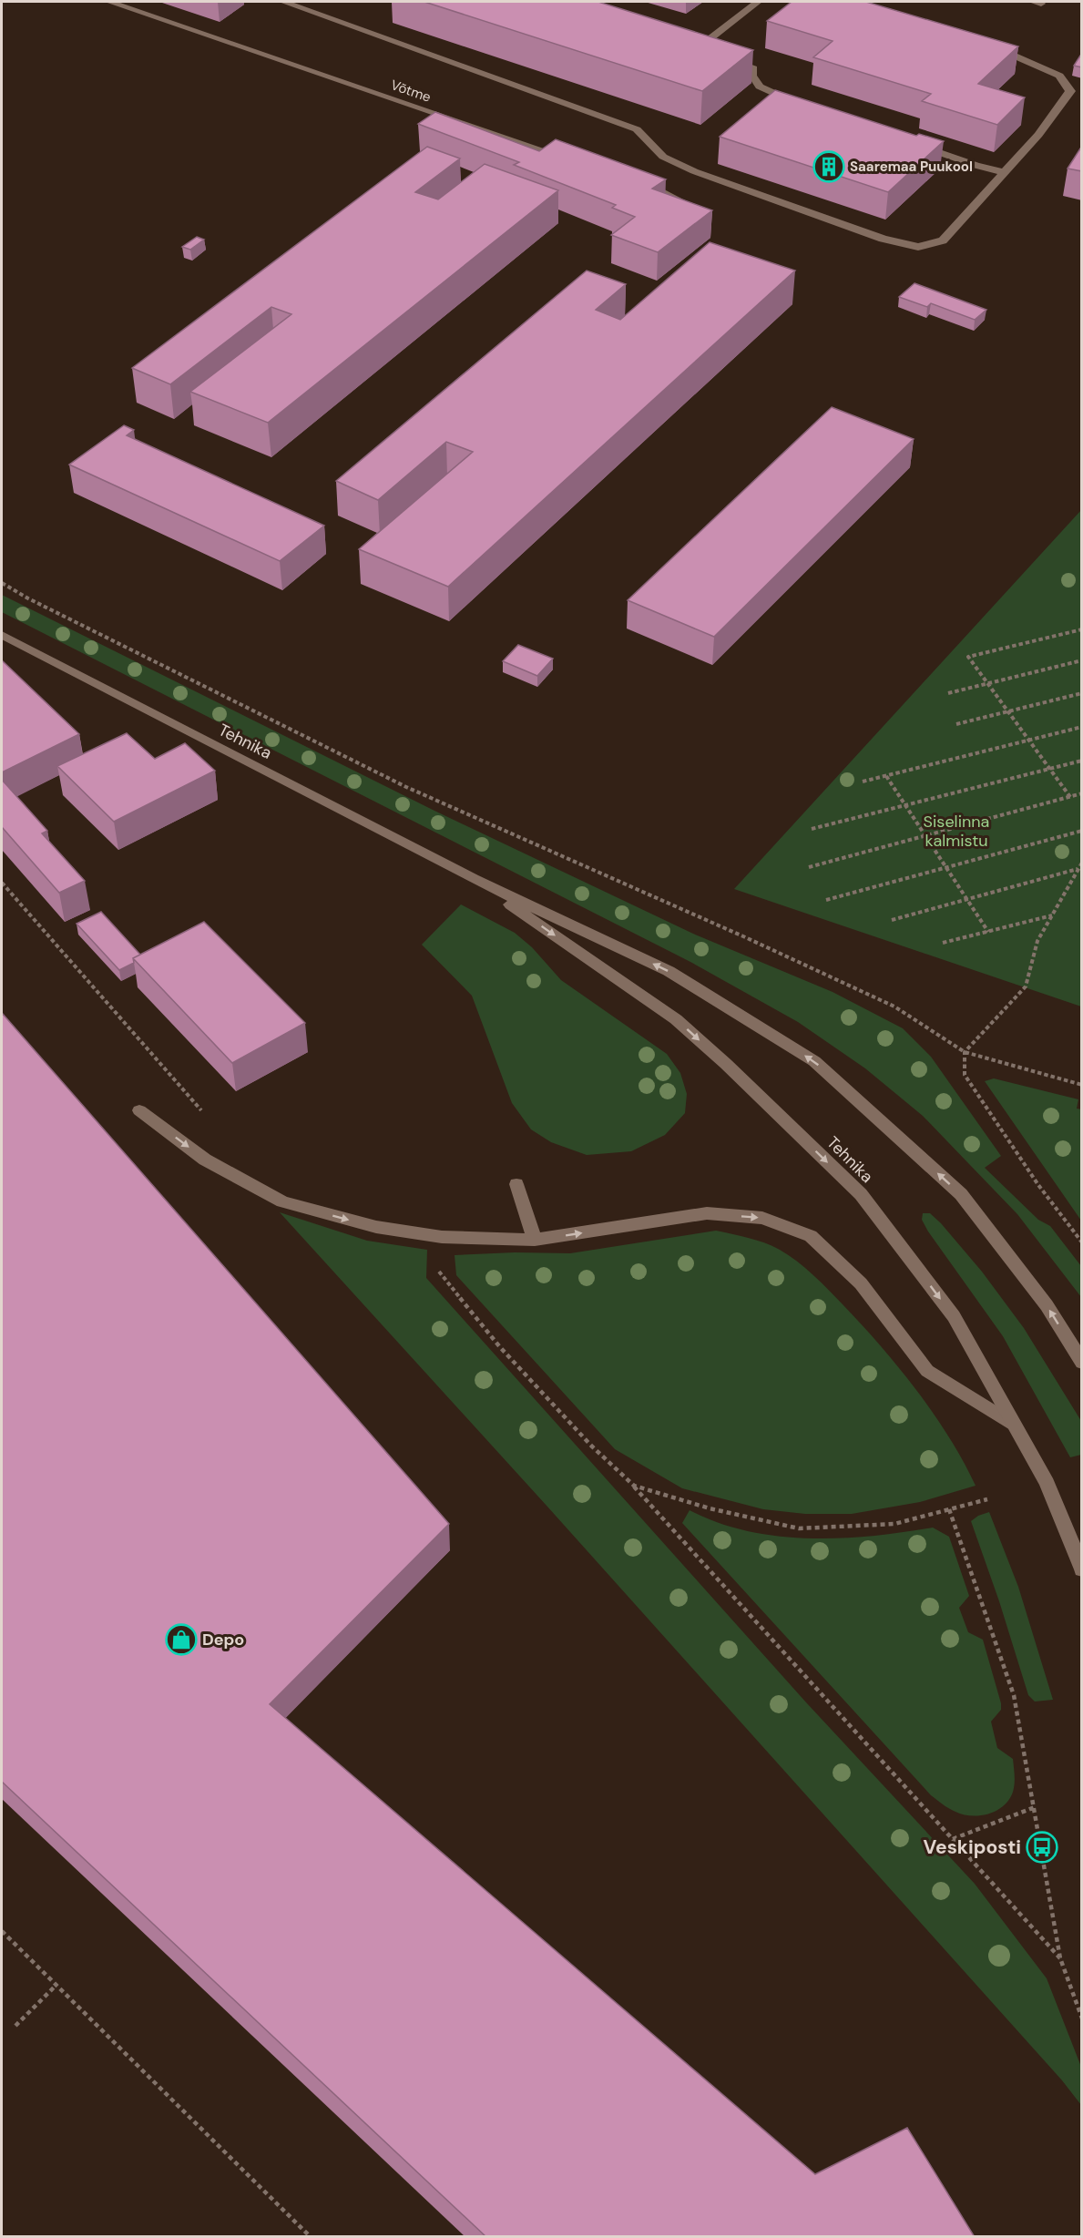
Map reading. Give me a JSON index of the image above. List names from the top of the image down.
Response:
{
  "streets": {
    "main road": ["Võtme", "Tehnika"]
  },
  "parks": ["Siselinna kalmistu"],
  "places": {
    "building": ["Saaremaa Puukool"],
    "shop": ["Depo"],
    "bus stop": ["Veskiposti"]
  }
}
